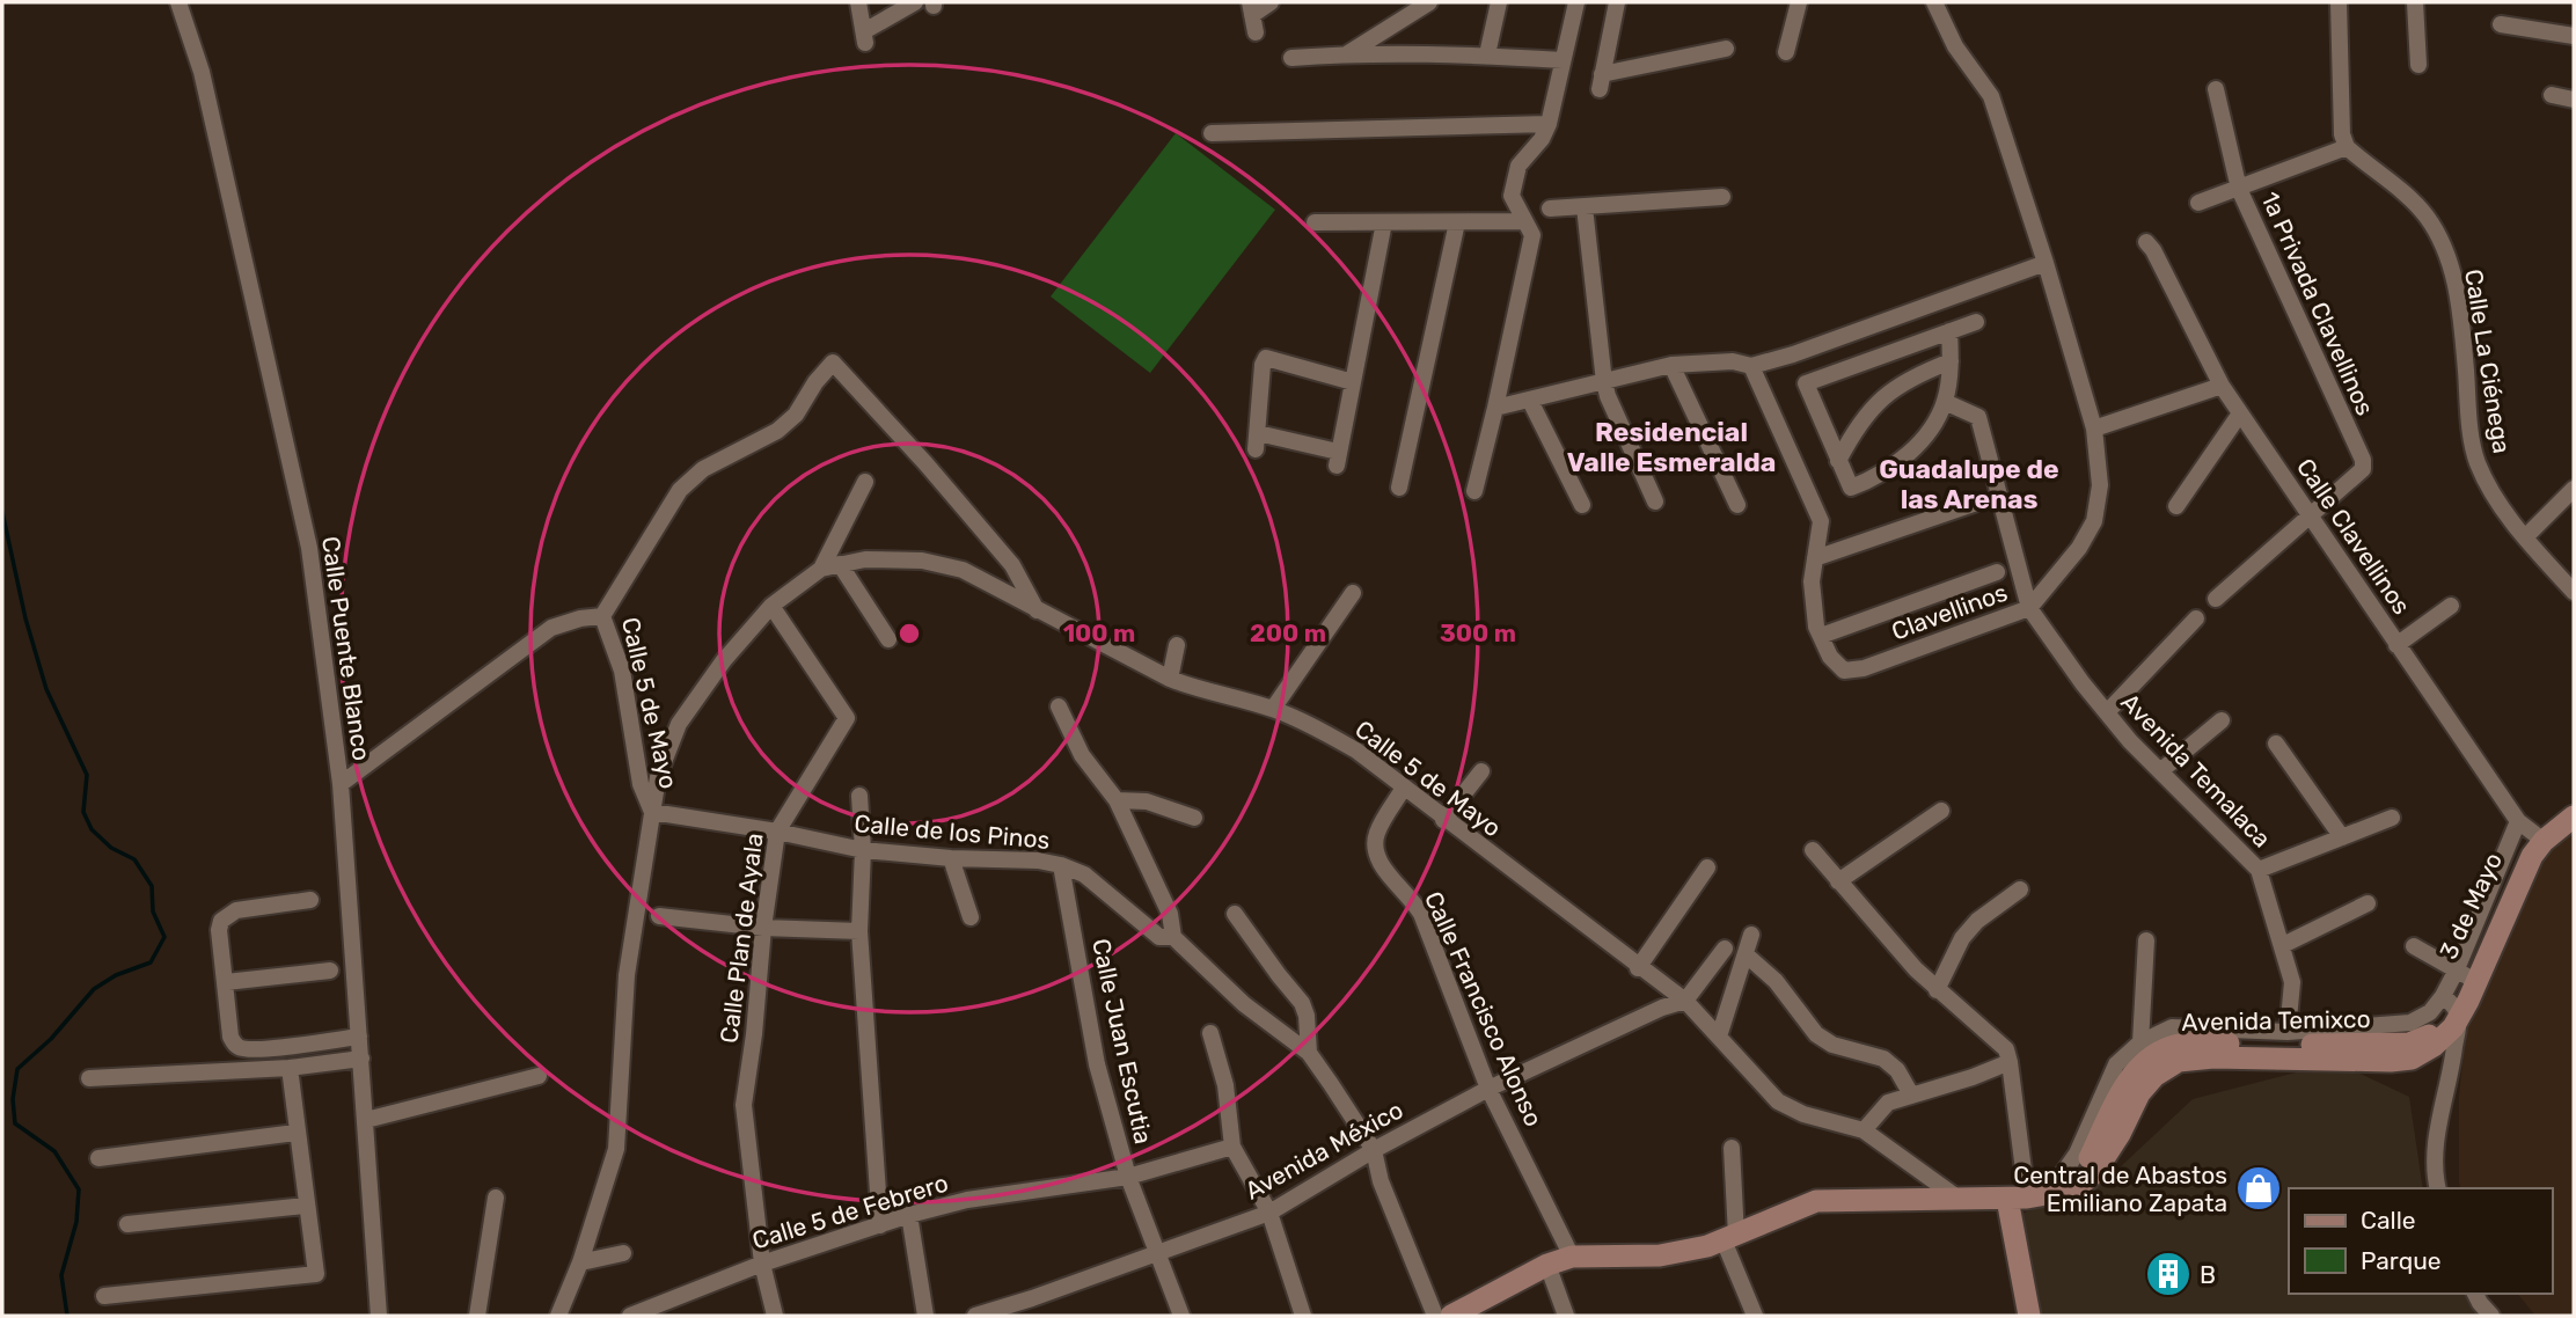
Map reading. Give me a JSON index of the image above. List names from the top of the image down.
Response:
{
  "streets": {
    "main road": ["3 de Mayo", "Avenida Temixco"],
    "street": [
      "1a Privada Clavellinos",
      "Calle La Ciénega",
      "Calle Clavellinos",
      "Clavellinos",
      "Calle Puente Blanco",
      "Calle 5 de Mayo",
      "Avenida Temalaca",
      "Calle de los Pinos",
      "Calle Plan de Ayala",
      "Calle Francisco Alonso",
      "Calle Juan Escutia",
      "Avenida México",
      "Calle 5 de Febrero"
    ]
  },
  "crossings": [
    ["1a Privada Clavellinos", "Calle Clavellinos"],
    ["Calle Clavellinos", "3 de Mayo"],
    ["Clavellinos", "Avenida Temalaca"],
    ["Calle 5 de Mayo", "Calle de los Pinos"],
    ["Calle 5 de Mayo", "Calle Plan de Ayala"],
    ["Calle 5 de Mayo", "Calle Francisco Alonso"],
    ["Calle 5 de Mayo", "Avenida México"],
    ["Calle de los Pinos", "Calle Plan de Ayala"],
    ["Calle de los Pinos", "Calle Juan Escutia"],
    ["Calle de los Pinos", "Avenida México"],
    ["3 de Mayo", "Avenida Temixco"],
    ["Calle Plan de Ayala", "Calle 5 de Febrero"],
    ["Calle Francisco Alonso", "Avenida México"],
    ["Calle Juan Escutia", "Avenida México"],
    ["Calle Juan Escutia", "Calle 5 de Febrero"]
  ],
  "districts": ["Residencial Valle Esmeralda", "Guadalupe de las Arenas"],
  "places": {
    "shop": ["Central de Abastos Emiliano Zapata"],
    "building": ["B"]
  },
  "legend": ["Calle", "Parque"],
  "rings": ["100 m", "200 m", "300 m"]
}
